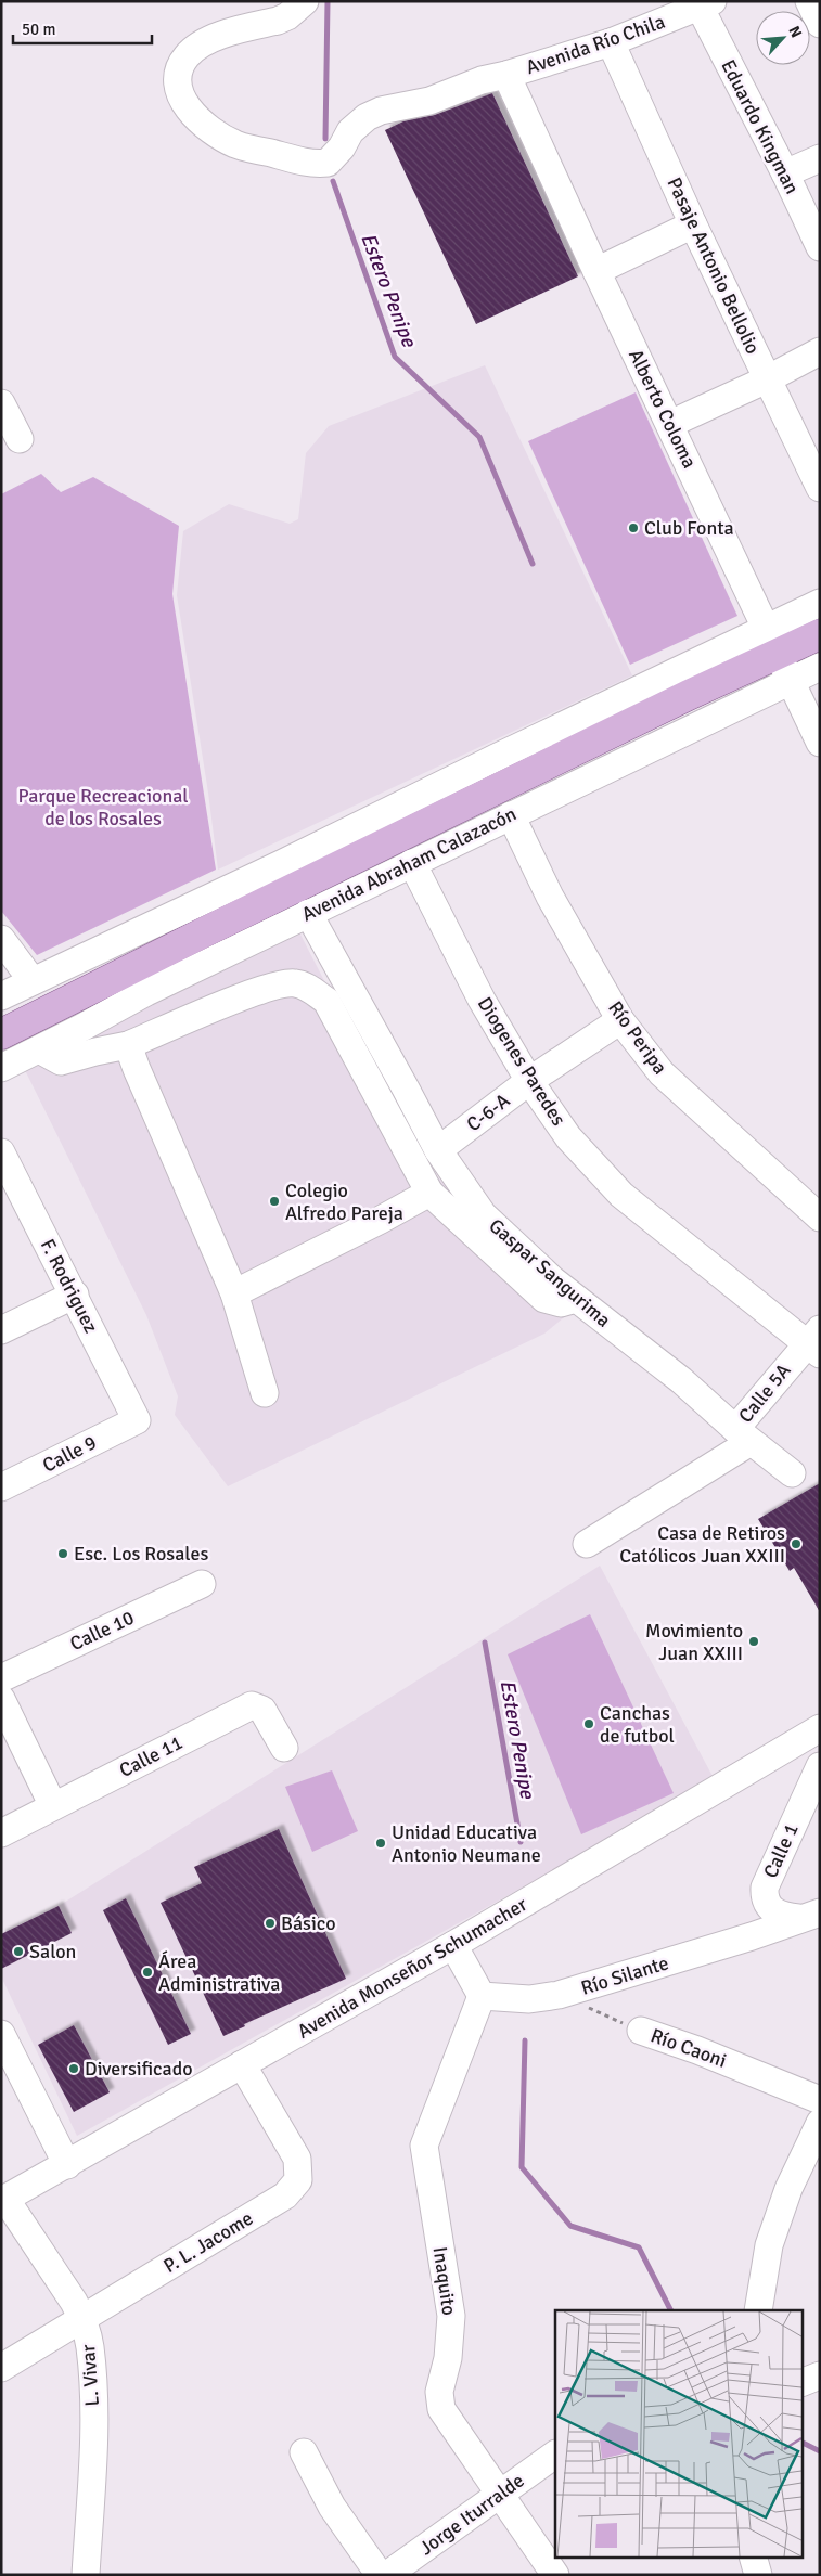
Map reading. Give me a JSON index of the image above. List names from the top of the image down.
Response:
{
  "streets": {
    "main road": ["Avenida Abraham Calazacón"],
    "street": [
      "Avenida Río Chila",
      "Eduardo Kingman",
      "Pasaje Antonio Bellolio",
      "Alberto Coloma",
      "Río Peripa",
      "Diogenes Paredes",
      "C-6-A",
      "Gaspar Sangurima",
      "F. Rodriguez",
      "Calle 5A",
      "Calle 9",
      "Calle 10",
      "Calle 11",
      "Calle 1",
      "Avenida Monseñor Schumacher",
      "Río Silante",
      "Río Caoni",
      "P. L. Jacome",
      "Inaquito",
      "L. Vivar",
      "Jorge Iturralde"
    ]
  },
  "crossings": [
    ["Avenida Río Chila", "Eduardo Kingman"],
    ["Avenida Río Chila", "Pasaje Antonio Bellolio"],
    ["Avenida Río Chila", "Alberto Coloma"],
    ["Alberto Coloma", "Avenida Abraham Calazacón"],
    ["Avenida Abraham Calazacón", "Río Peripa"],
    ["Avenida Abraham Calazacón", "Diogenes Paredes"],
    ["Avenida Abraham Calazacón", "Gaspar Sangurima"],
    ["Río Peripa", "C-6-A"],
    ["Diogenes Paredes", "C-6-A"],
    ["Diogenes Paredes", "Calle 5A"],
    ["C-6-A", "Gaspar Sangurima"],
    ["Gaspar Sangurima", "Calle 5A"],
    ["F. Rodriguez", "Calle 9"],
    ["Calle 1", "Río Silante"],
    ["Avenida Monseñor Schumacher", "P. L. Jacome"],
    ["Avenida Monseñor Schumacher", "L. Vivar"],
    ["Río Silante", "Río Caoni"],
    ["Río Silante", "Inaquito"],
    ["P. L. Jacome", "L. Vivar"],
    ["Inaquito", "Jorge Iturralde"]
  ],
  "water": ["Estero Penipe"],
  "parks": ["Parque Recreacional de los Rosales"],
  "places": [
    "Club Fonta",
    "Colegio Alfredo Pareja",
    "Casa de Retiros Católicos Juan XXIII",
    "Esc. Los Rosales",
    "Movimiento Juan XXIII",
    "Canchas de futbol",
    "Unidad Educativa Antonio Neumane",
    "Básico",
    "Salon",
    "Área Administrativa",
    "Diversificado"
  ],
  "scale_bar": "50 m",
  "north": "top right"
}
